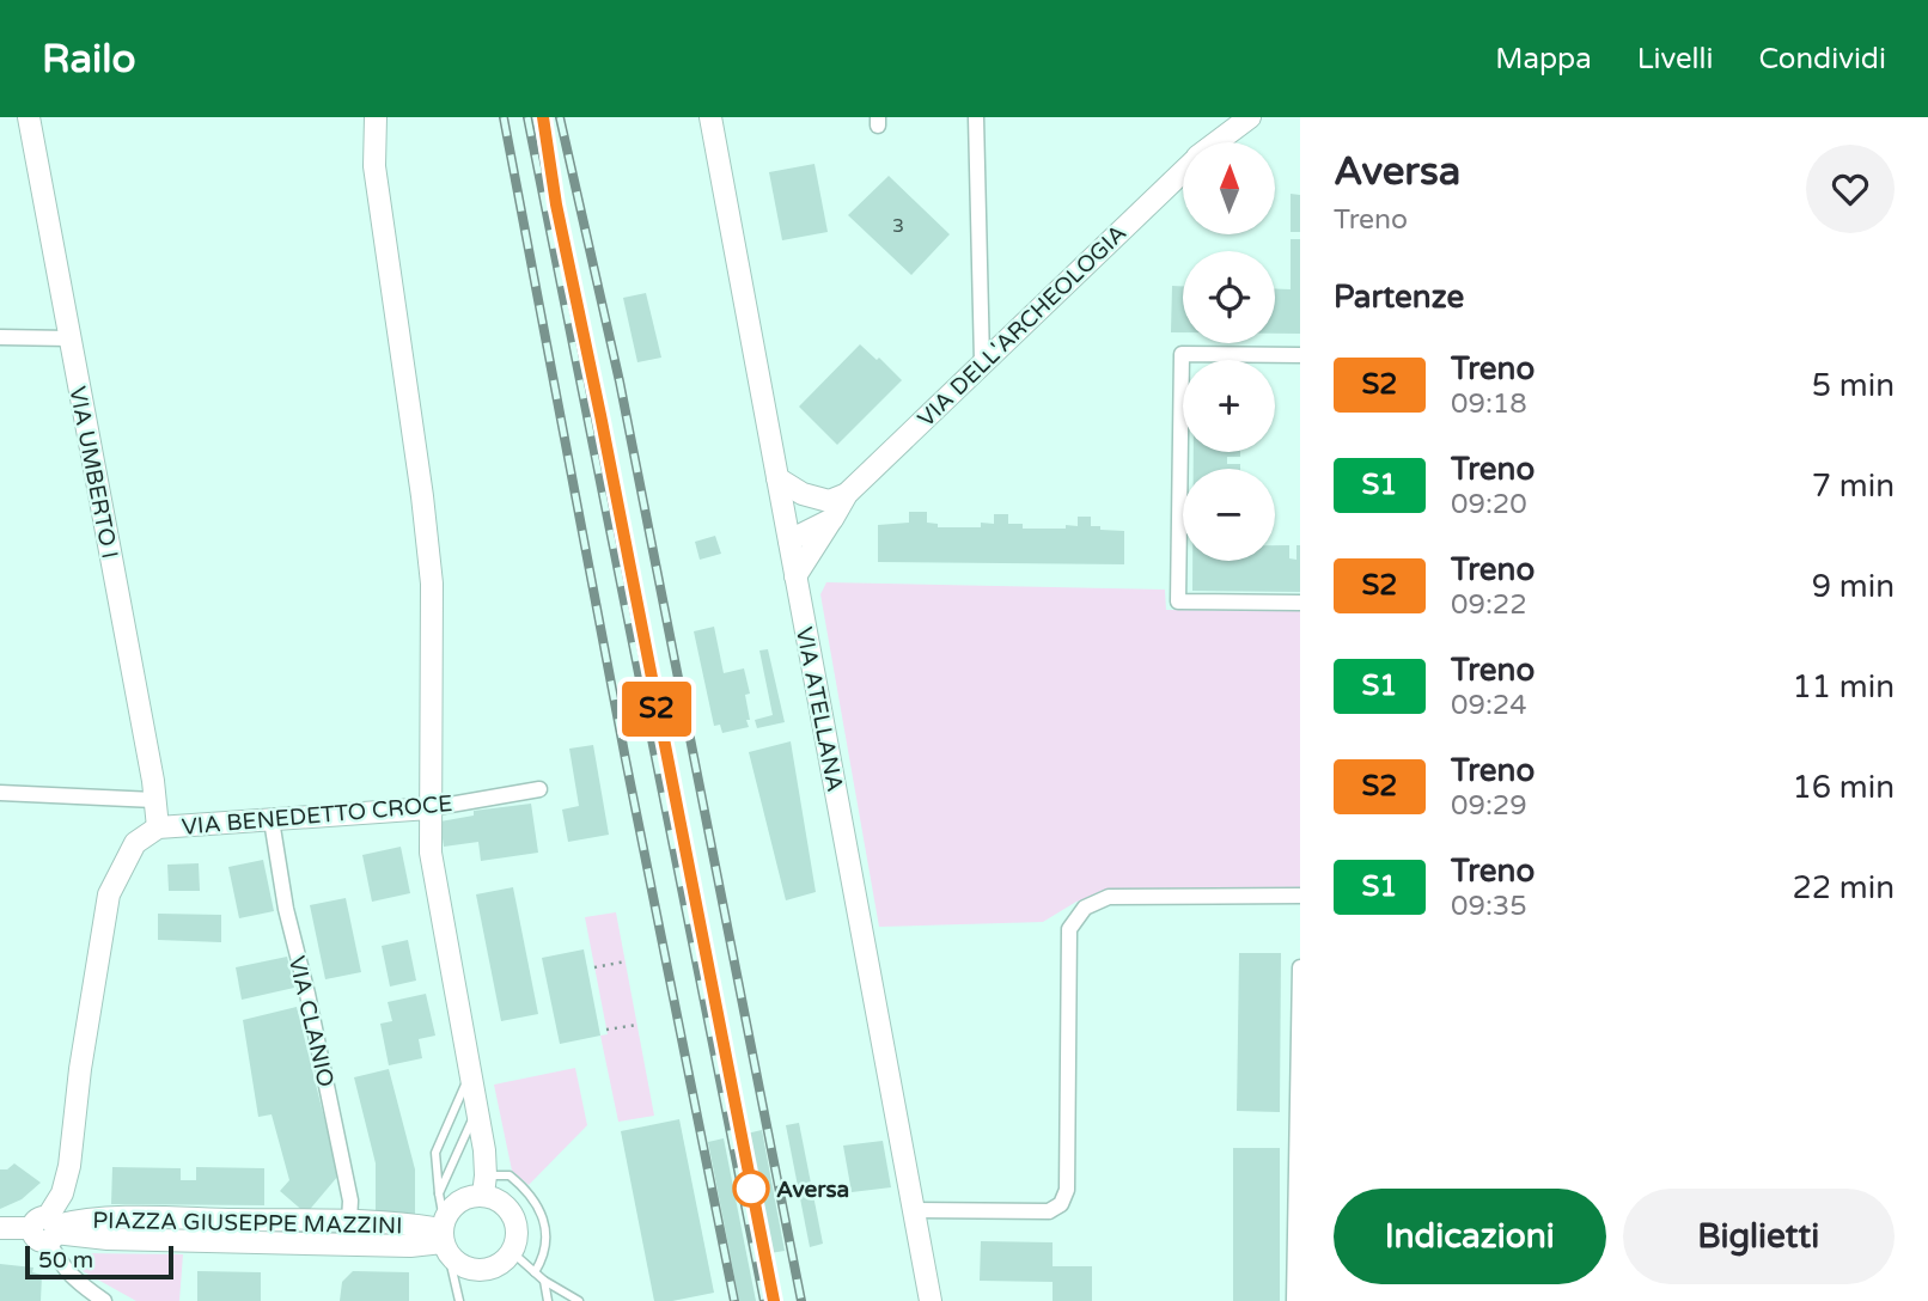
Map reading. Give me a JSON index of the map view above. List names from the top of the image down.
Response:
{
  "streets": {
    "main road": [
      "VIA DELL'ARCHEOLOGIA",
      "VIA UMBERTO I",
      "VIA ATELLANA",
      "VIA BENEDETTO CROCE",
      "PIAZZA GIUSEPPE MAZZINI"
    ],
    "street": ["VIA CLANIO"]
  },
  "crossings": [
    ["VIA DELL'ARCHEOLOGIA", "VIA ATELLANA"],
    ["VIA UMBERTO I", "VIA BENEDETTO CROCE"],
    ["VIA BENEDETTO CROCE", "VIA CLANIO"],
    ["VIA BENEDETTO CROCE", "PIAZZA GIUSEPPE MAZZINI"],
    ["VIA CLANIO", "PIAZZA GIUSEPPE MAZZINI"]
  ],
  "places": ["Aversa"],
  "house_numbers": ["3"],
  "scale_bar": "50 m",
  "north": "top",
  "page": {
    "header": "Railo",
    "nav": ["Mappa", "Livelli", "Condividi"],
    "on_map": "S2",
    "heading": [
      ["Aversa", "Treno"],
      "Partenze"
    ],
    "map_buttons": ["+", "−"],
    "list": [
      {
        "mark": "S2",
        "name": "Treno",
        "note": "09:18",
        "value": "5 min"
      },
      {
        "mark": "S1",
        "name": "Treno",
        "note": "09:20",
        "value": "7 min"
      },
      {
        "mark": "S2",
        "name": "Treno",
        "note": "09:22",
        "value": "9 min"
      },
      {
        "mark": "S1",
        "name": "Treno",
        "note": "09:24",
        "value": "11 min"
      },
      {
        "mark": "S2",
        "name": "Treno",
        "note": "09:29",
        "value": "16 min"
      },
      {
        "mark": "S1",
        "name": "Treno",
        "note": "09:35",
        "value": "22 min"
      }
    ],
    "buttons": ["Indicazioni", "Biglietti"],
    "scale": "50 m"
  }
}
